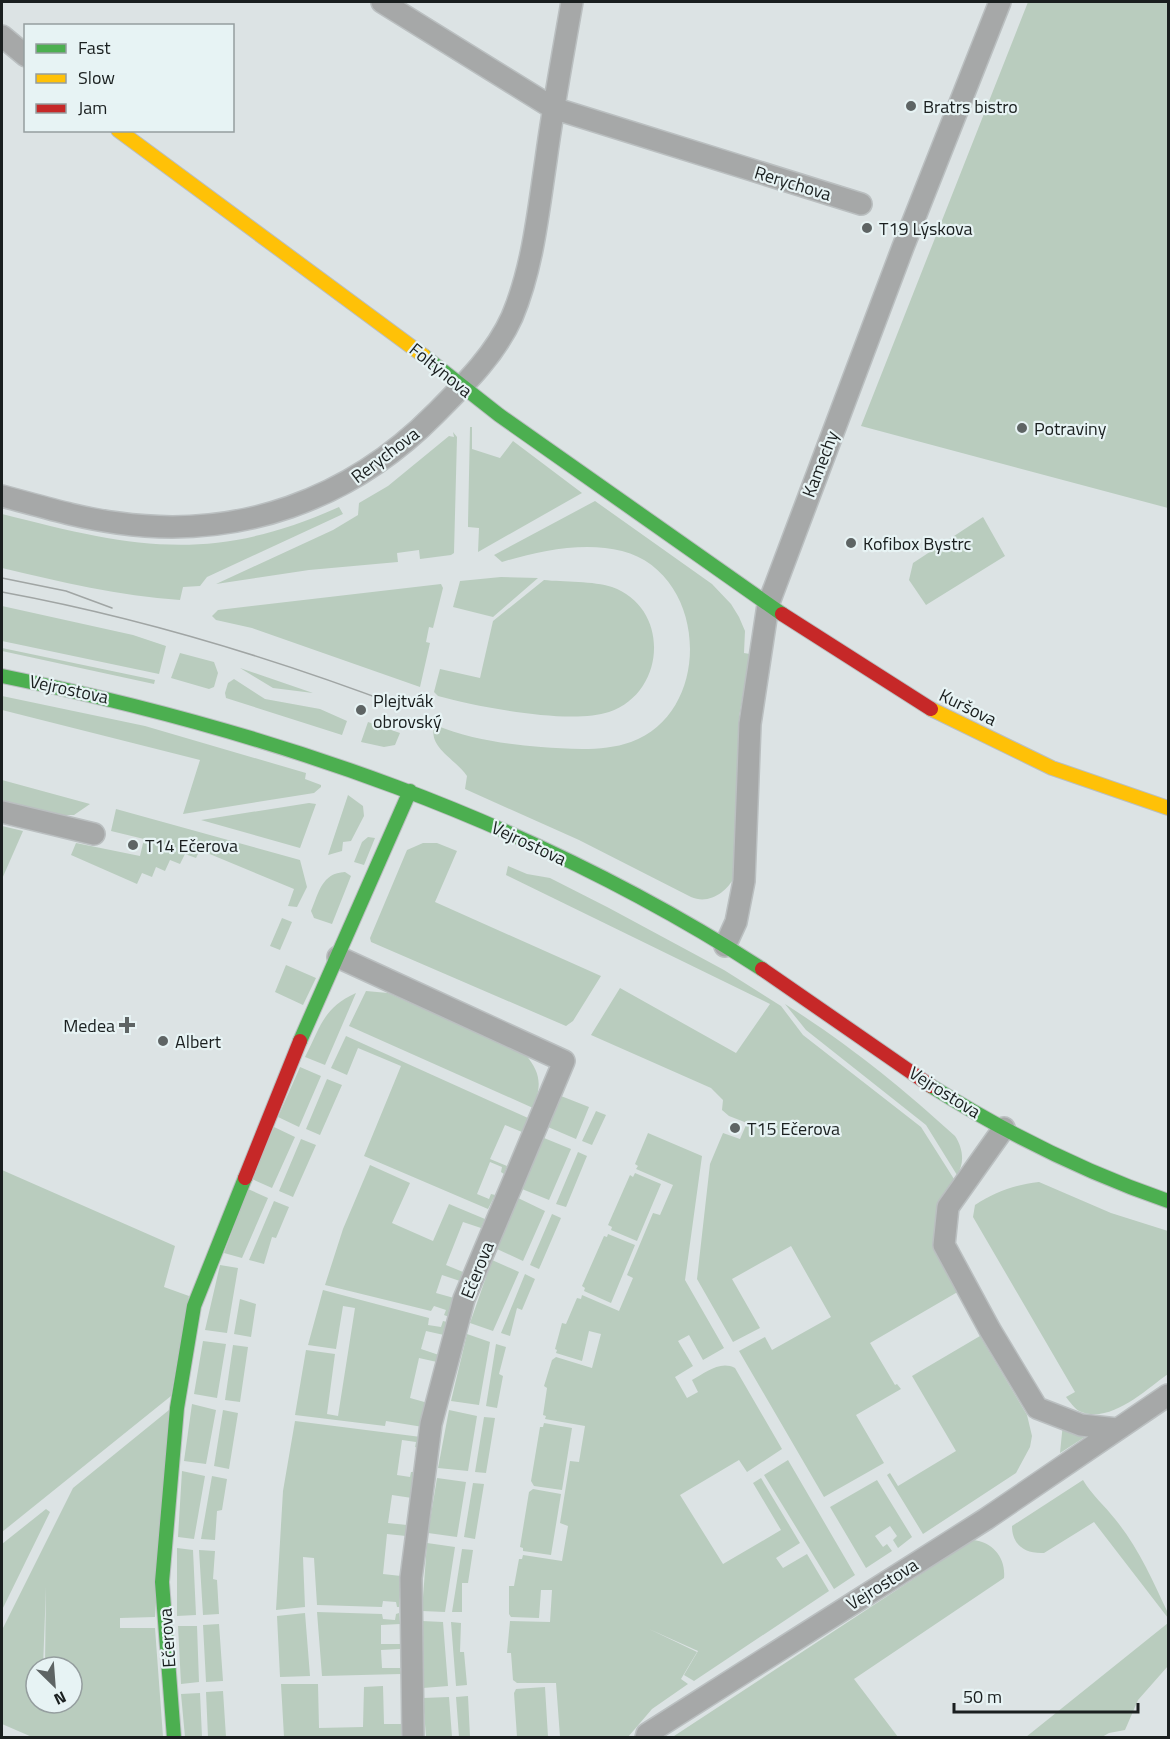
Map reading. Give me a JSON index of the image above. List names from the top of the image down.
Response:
{
  "streets": {
    "street": [
      "Rerychova",
      "Foltýnova",
      "Kamechy",
      "Vejrostova",
      "Kuršova",
      "Ečerova"
    ]
  },
  "crossings": [
    ["Rerychova", "Foltýnova"],
    ["Foltýnova", "Kamechy"],
    ["Foltýnova", "Kuršova"],
    ["Kamechy", "Vejrostova"],
    ["Kamechy", "Kuršova"],
    ["Vejrostova", "Ečerova"]
  ],
  "places": {
    "other": [
      "Bratrs bistro",
      "T19 Lýskova",
      "Potraviny",
      "Kofibox Bystrc",
      "Plejtvák obrovský",
      "T14 Ečerova",
      "Albert",
      "T15 Ečerova"
    ],
    "health": ["Medea"]
  },
  "legend": ["Fast", "Slow", "Jam"],
  "scale_bar": "50 m",
  "north": "bottom right"
}
